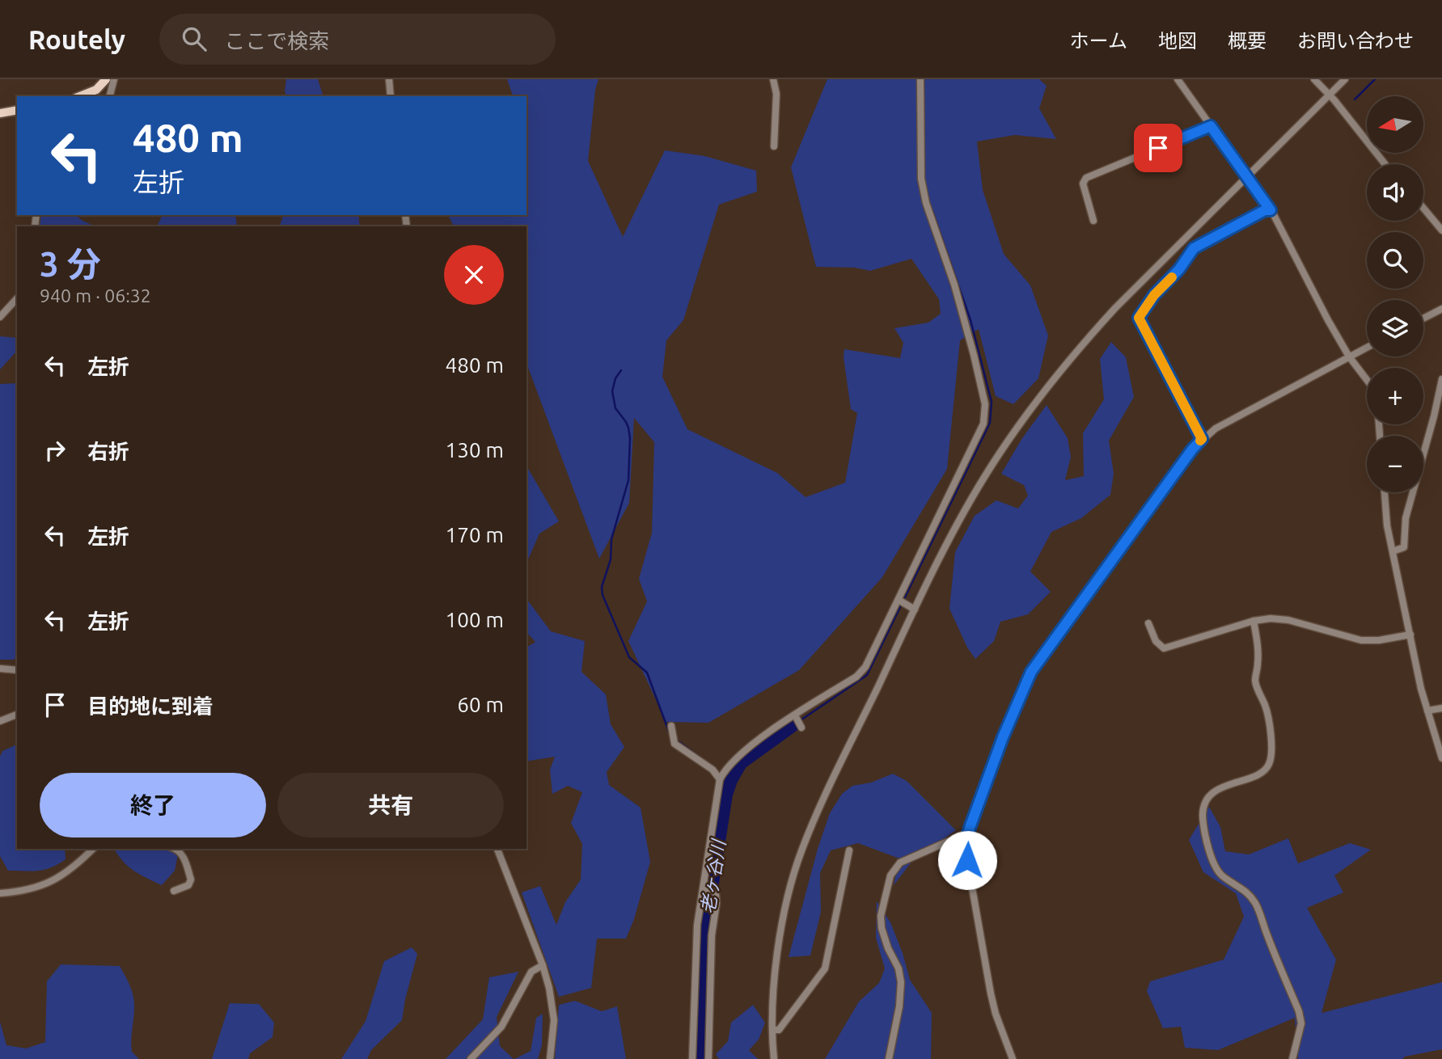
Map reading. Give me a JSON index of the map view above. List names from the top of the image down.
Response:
{
  "water": ["老ヶ谷川"],
  "north": "left",
  "page": {
    "header": "Routely",
    "search": "ここで検索",
    "nav": [
      "ホーム",
      "地図",
      "概要",
      "お問い合わせ"
    ],
    "map_buttons": ["+", "−"],
    "turn": ["480 m", "左折"],
    "heading": ["3 分", "940 m · 06:32"],
    "list": [
      {
        "name": "左折",
        "value": "480 m"
      },
      {
        "name": "右折",
        "value": "130 m"
      },
      {
        "name": "左折",
        "value": "170 m"
      },
      {
        "name": "左折",
        "value": "100 m"
      },
      {
        "name": "目的地に到着",
        "value": "60 m"
      }
    ],
    "buttons": ["終了", "共有"]
  }
}
